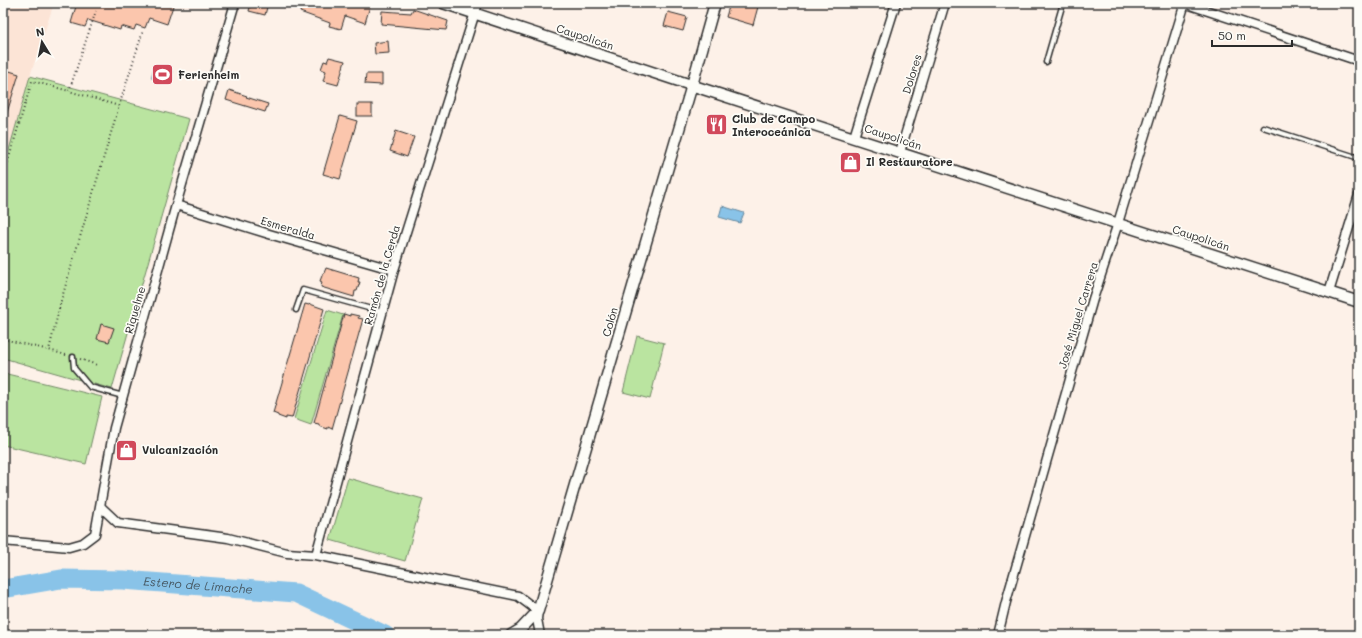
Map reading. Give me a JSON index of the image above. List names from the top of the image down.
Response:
{
  "streets": {
    "street": [
      "Caupolicán",
      "Dolores",
      "Esmeralda",
      "Ramón de la Cerda",
      "Riquelme",
      "José Miguel Carrera",
      "Colón"
    ]
  },
  "crossings": [
    ["Caupolicán", "Dolores"],
    ["Caupolicán", "Ramón de la Cerda"],
    ["Caupolicán", "José Miguel Carrera"],
    ["Caupolicán", "Colón"],
    ["Esmeralda", "Ramón de la Cerda"],
    ["Esmeralda", "Riquelme"]
  ],
  "water": ["Estero de Limache"],
  "places": {
    "sports": ["Ferienheim"],
    "restaurant": ["Club de Campo Interoceánica"],
    "shop": ["Il Restauratore", "Vulcanización"]
  },
  "scale_bar": "50 m",
  "north": "top"
}
